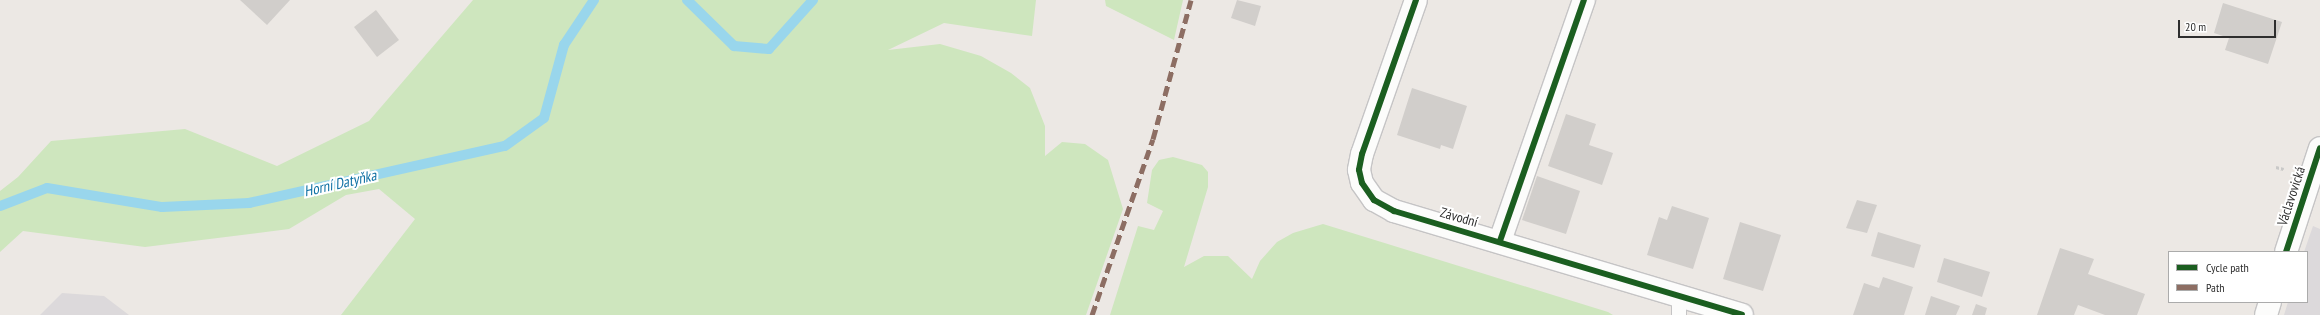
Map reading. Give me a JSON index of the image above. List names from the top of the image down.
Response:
{
  "streets": {
    "street": ["Václavovická", "Závodní"]
  },
  "water": ["Horní Datyňka"],
  "legend": ["Cycle path", "Path"],
  "scale_bar": "20 m"
}
